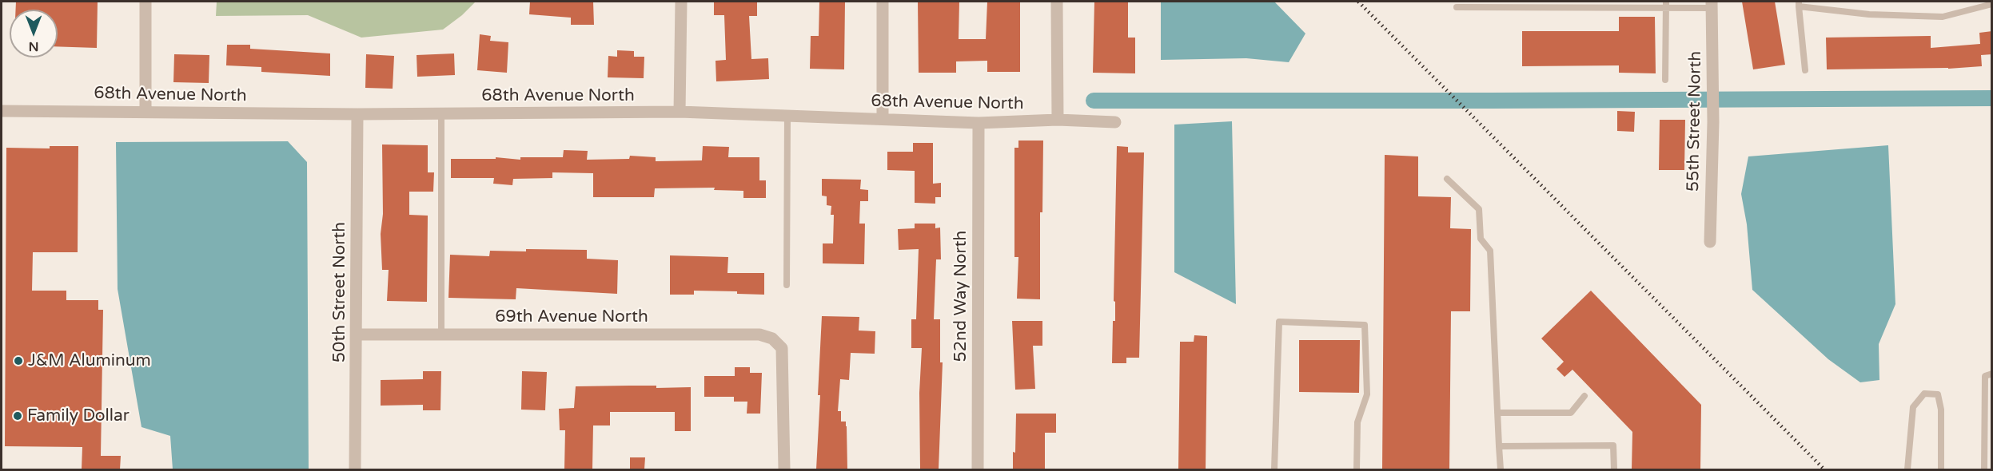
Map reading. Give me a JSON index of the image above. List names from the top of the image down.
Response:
{
  "streets": {
    "street": [
      "68th Avenue North",
      "55th Street North",
      "50th Street North",
      "52nd Way North",
      "69th Avenue North"
    ]
  },
  "crossings": [
    ["68th Avenue North", "50th Street North"],
    ["68th Avenue North", "52nd Way North"],
    ["50th Street North", "69th Avenue North"]
  ],
  "places": ["J&M Aluminum", "Family Dollar"],
  "north": "bottom"
}
